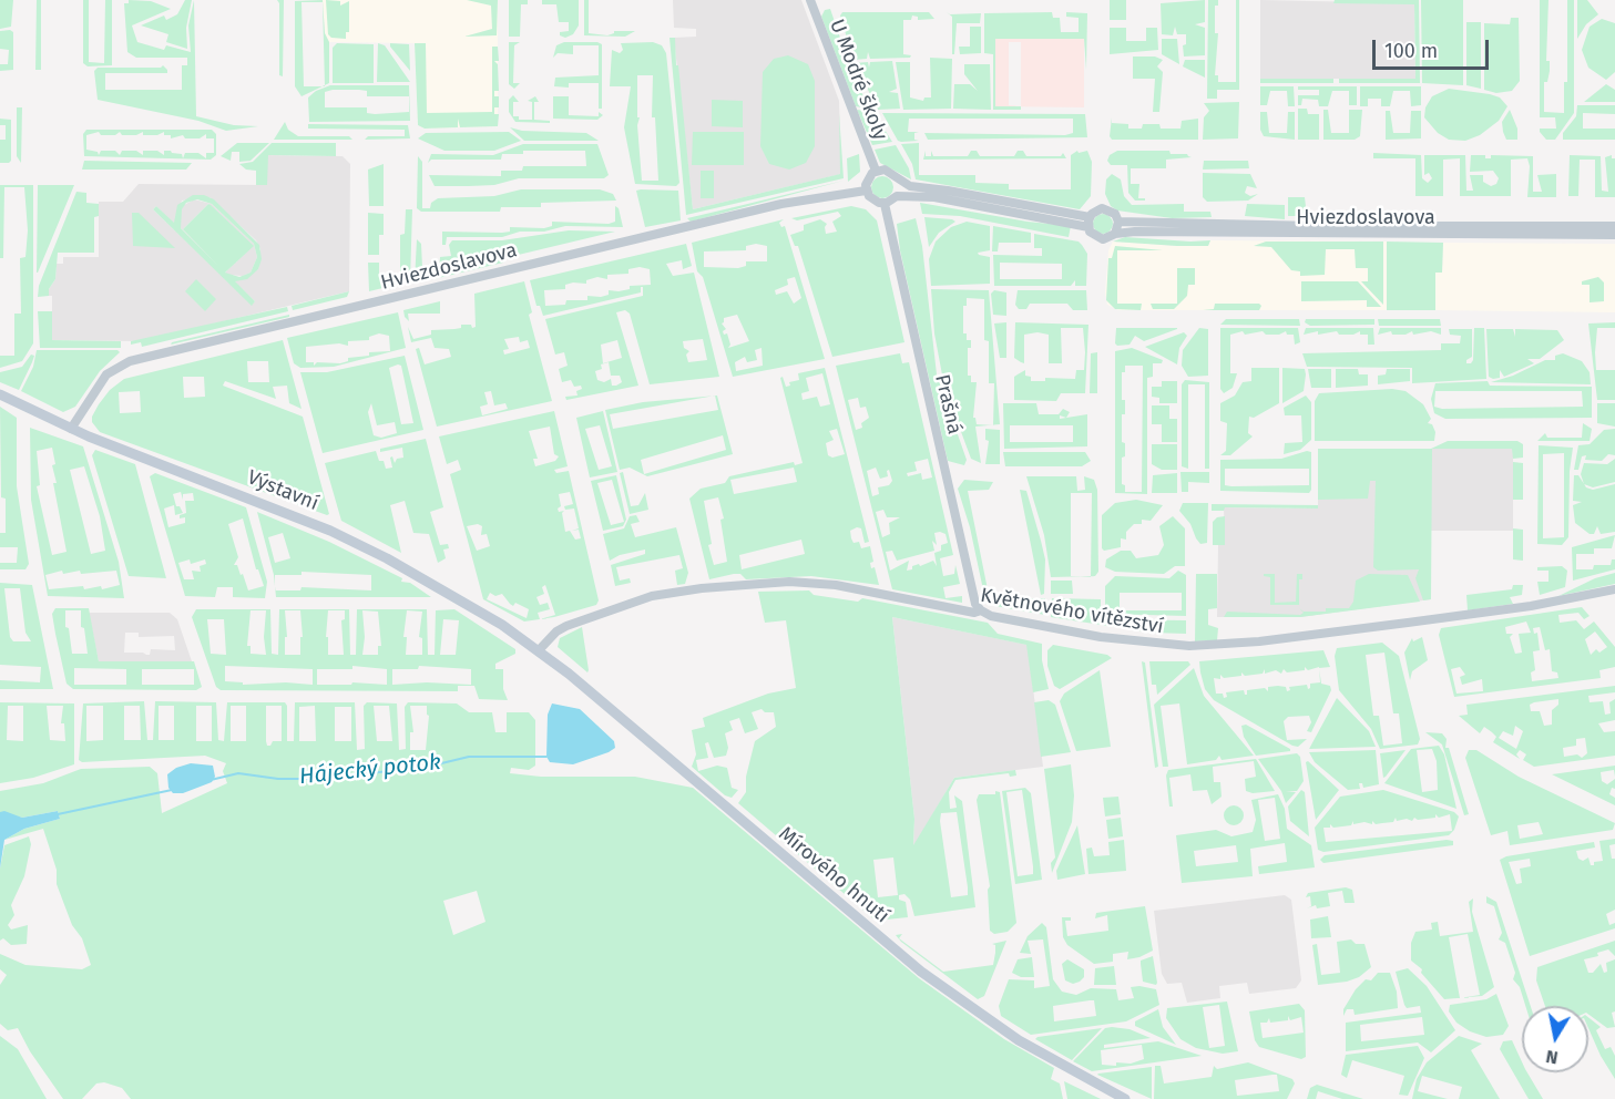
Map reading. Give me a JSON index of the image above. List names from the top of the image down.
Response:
{
  "streets": {
    "main road": ["Výstavní", "Mírového hnutí"],
    "street": [
      "U Modré školy",
      "Hviezdoslavova",
      "Prašná",
      "Květnového vítězství"
    ]
  },
  "crossings": [
    ["U Modré školy", "Hviezdoslavova"],
    ["U Modré školy", "Prašná"],
    ["Hviezdoslavova", "Prašná"],
    ["Hviezdoslavova", "Výstavní"],
    ["Prašná", "Květnového vítězství"],
    ["Výstavní", "Květnového vítězství"],
    ["Výstavní", "Mírového hnutí"],
    ["Květnového vítězství", "Mírového hnutí"]
  ],
  "water": ["Hájecký potok"],
  "scale_bar": "100 m",
  "north": "bottom"
}
